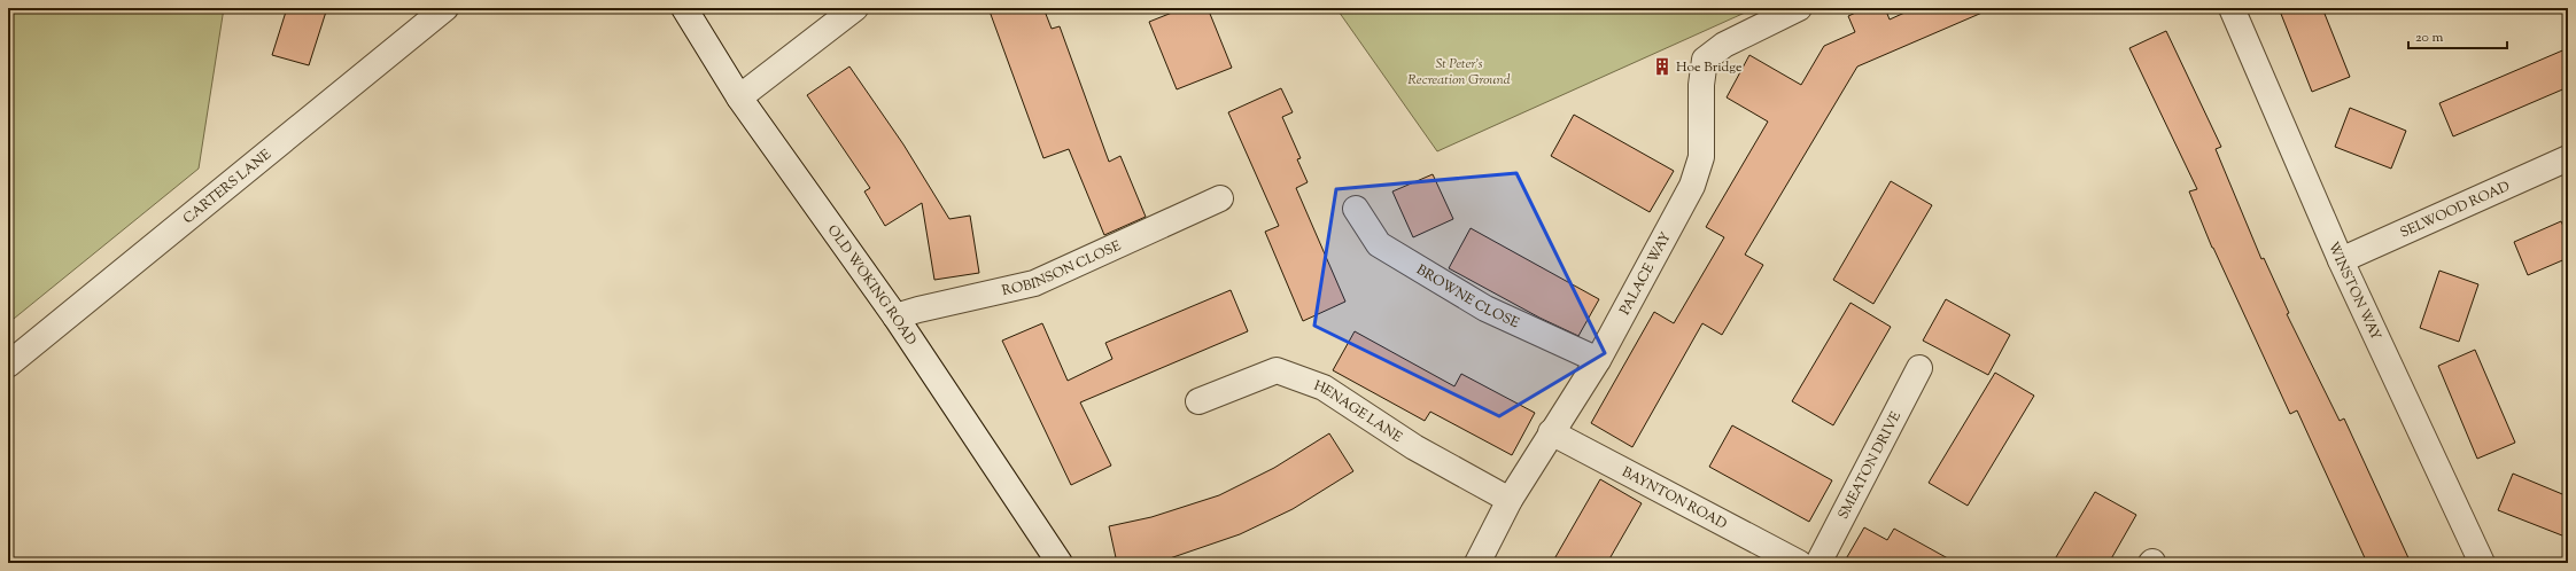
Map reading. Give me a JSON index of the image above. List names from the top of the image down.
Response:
{
  "streets": {
    "street": [
      "CARTERS LANE",
      "SELWOOD ROAD",
      "ROBINSON CLOSE",
      "PALACE WAY",
      "OLD WOKING ROAD",
      "WINSTON WAY",
      "BROWNE CLOSE",
      "HENAGE LANE",
      "SMEATON DRIVE",
      "BAYNTON ROAD"
    ]
  },
  "crossings": [
    ["SELWOOD ROAD", "WINSTON WAY"],
    ["ROBINSON CLOSE", "OLD WOKING ROAD"],
    ["PALACE WAY", "BROWNE CLOSE"],
    ["PALACE WAY", "HENAGE LANE"],
    ["PALACE WAY", "BAYNTON ROAD"]
  ],
  "parks": ["St Peter's Recreation Ground"],
  "places": {
    "building": ["Hoe Bridge"]
  },
  "scale_bar": "20 m"
}
